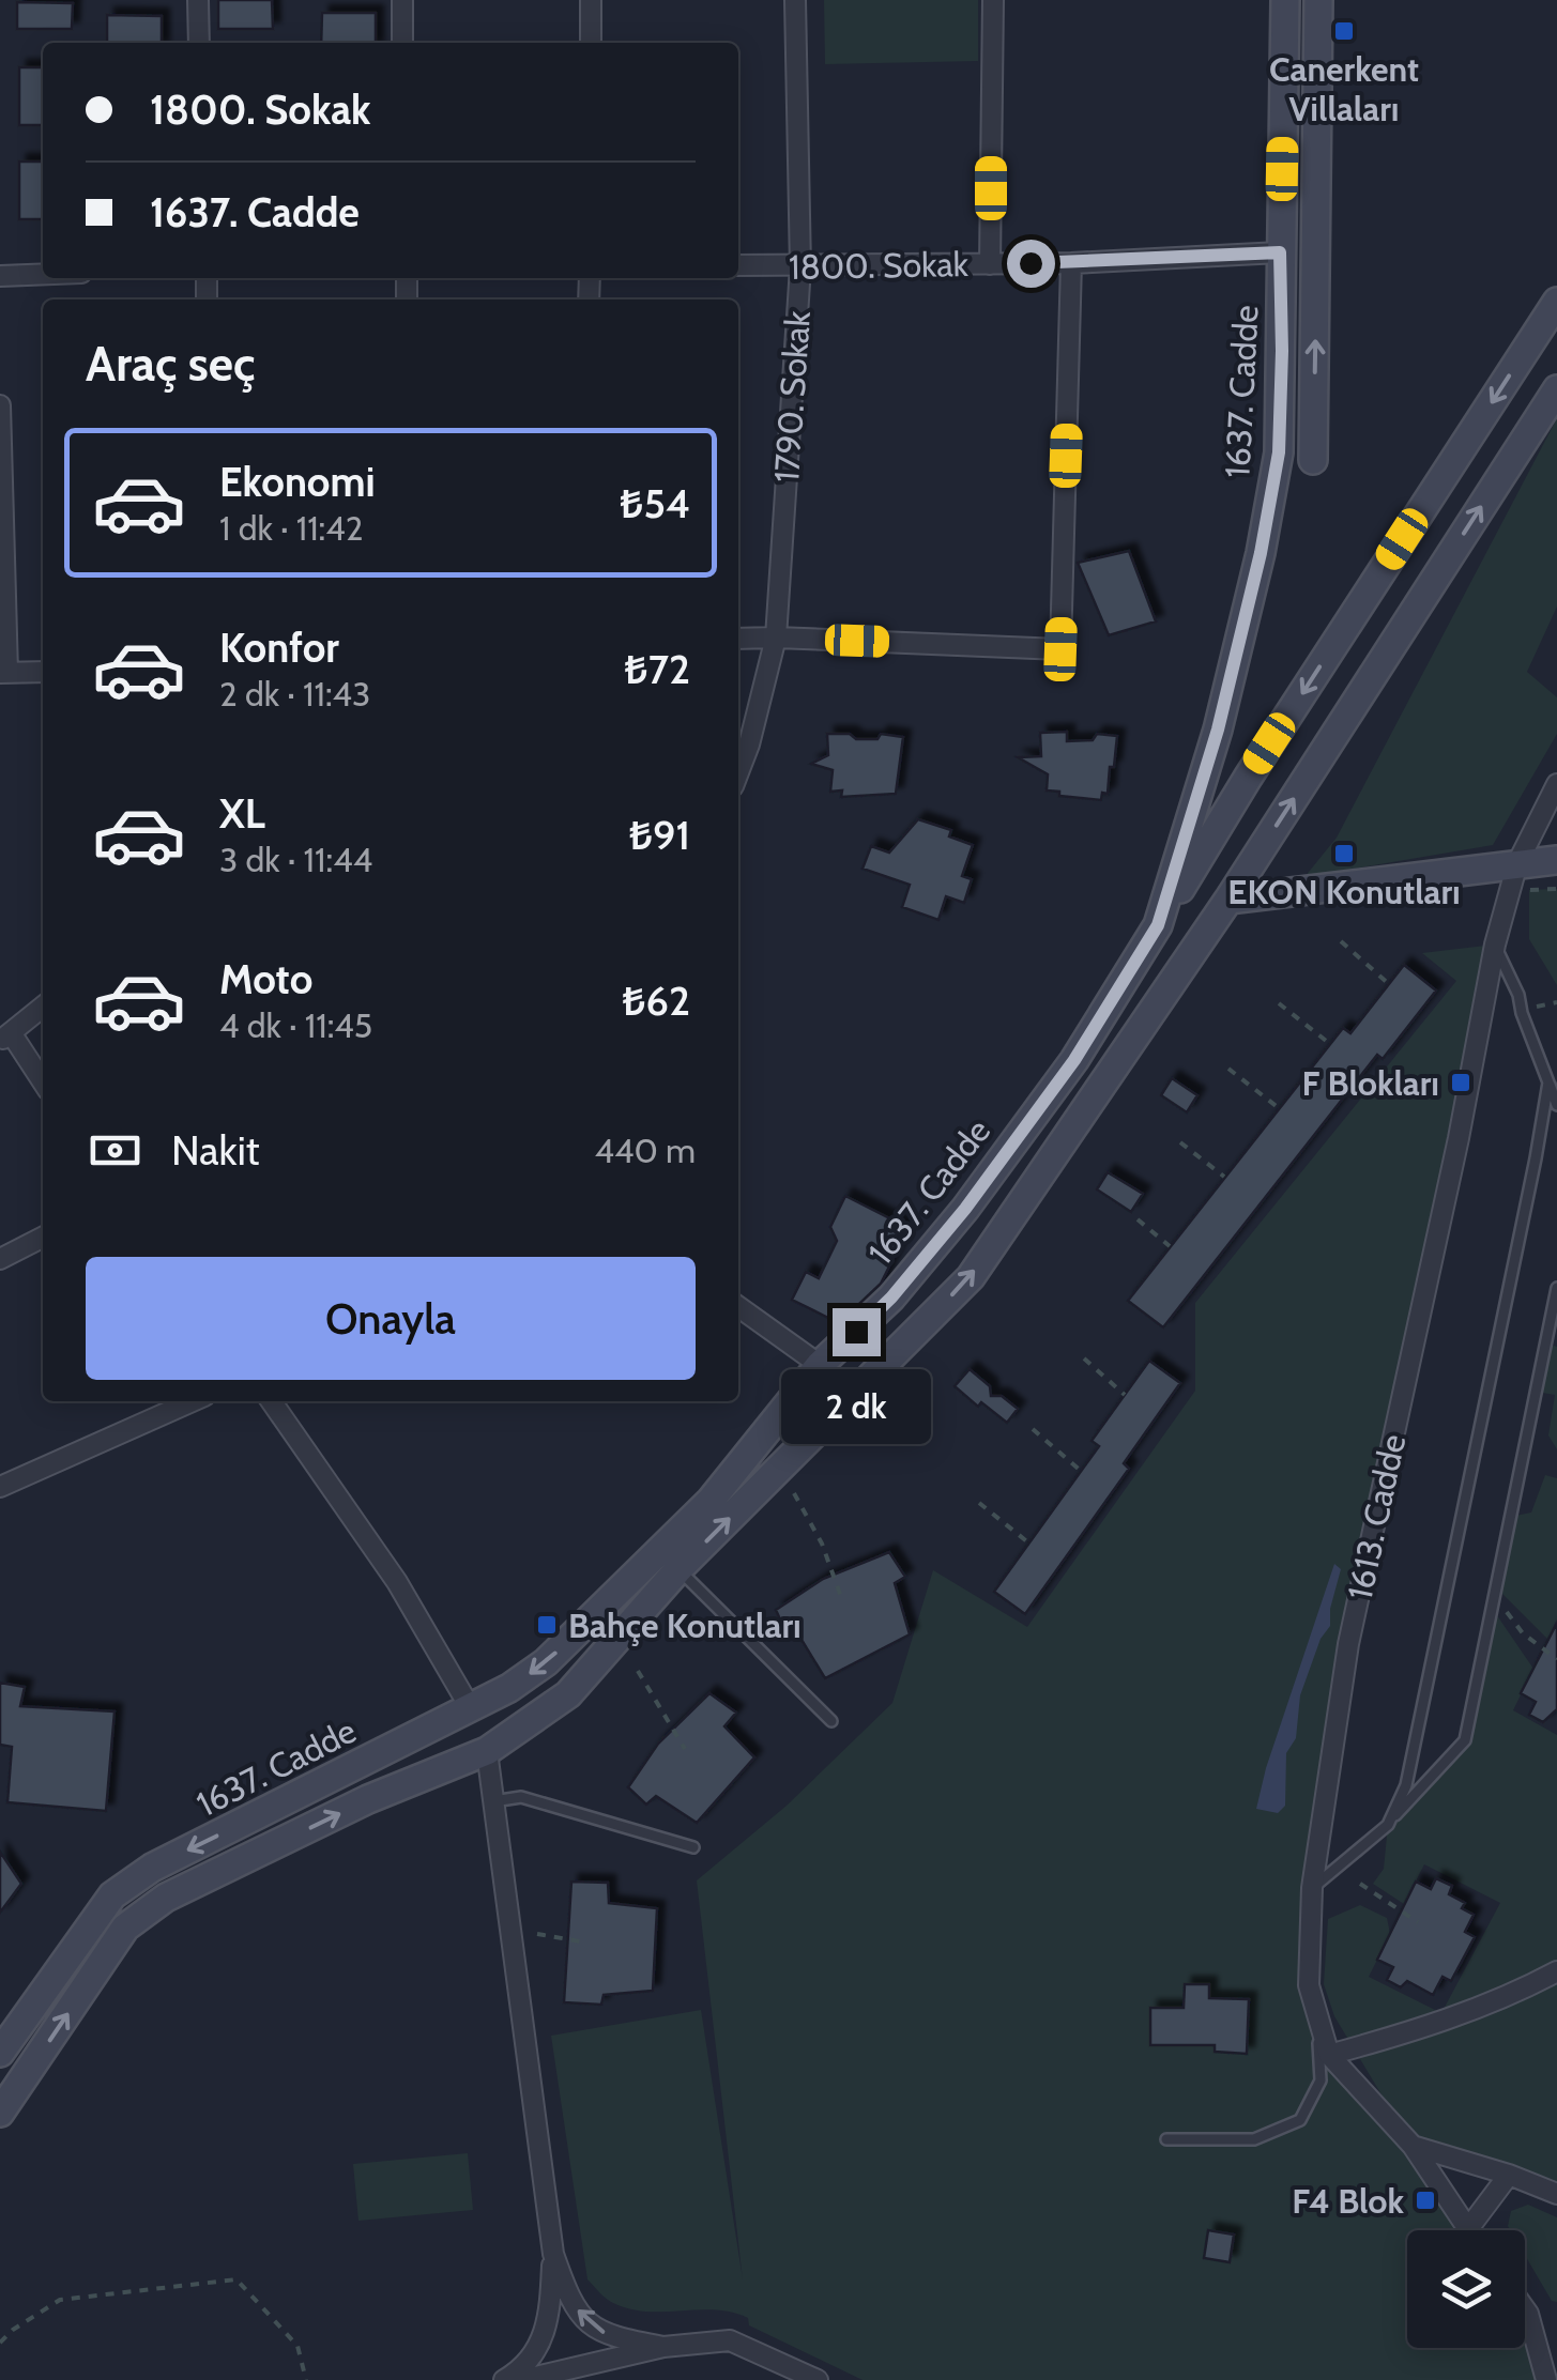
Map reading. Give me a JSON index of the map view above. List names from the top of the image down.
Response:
{
  "streets": {
    "street": [
      "1800. Sokak",
      "1637. Cadde",
      "1790. Sokak",
      "1613. Cadde"
    ]
  },
  "crossings": [
    ["1800. Sokak", "1637. Cadde"],
    ["1800. Sokak", "1790. Sokak"]
  ],
  "places": {
    "transit": [
      "Canerkent Villaları",
      "EKON Konutları",
      "F Blokları",
      "Bahçe Konutları",
      "F4 Blok"
    ]
  },
  "page": {
    "banner": ["1800. Sokak", "1637. Cadde"],
    "heading": "Araç seç",
    "list": [
      {
        "name": "Ekonomi",
        "note": "1 dk · 11:42",
        "value": "₺54"
      },
      {
        "name": "Konfor",
        "note": "2 dk · 11:43",
        "value": "₺72"
      },
      {
        "name": "XL",
        "note": "3 dk · 11:44",
        "value": "₺91"
      },
      {
        "name": "Moto",
        "note": "4 dk · 11:45",
        "value": "₺62"
      }
    ],
    "pay": ["Nakit", "440 m"],
    "buttons": "Onayla",
    "bubble": "2 dk"
  }
}
